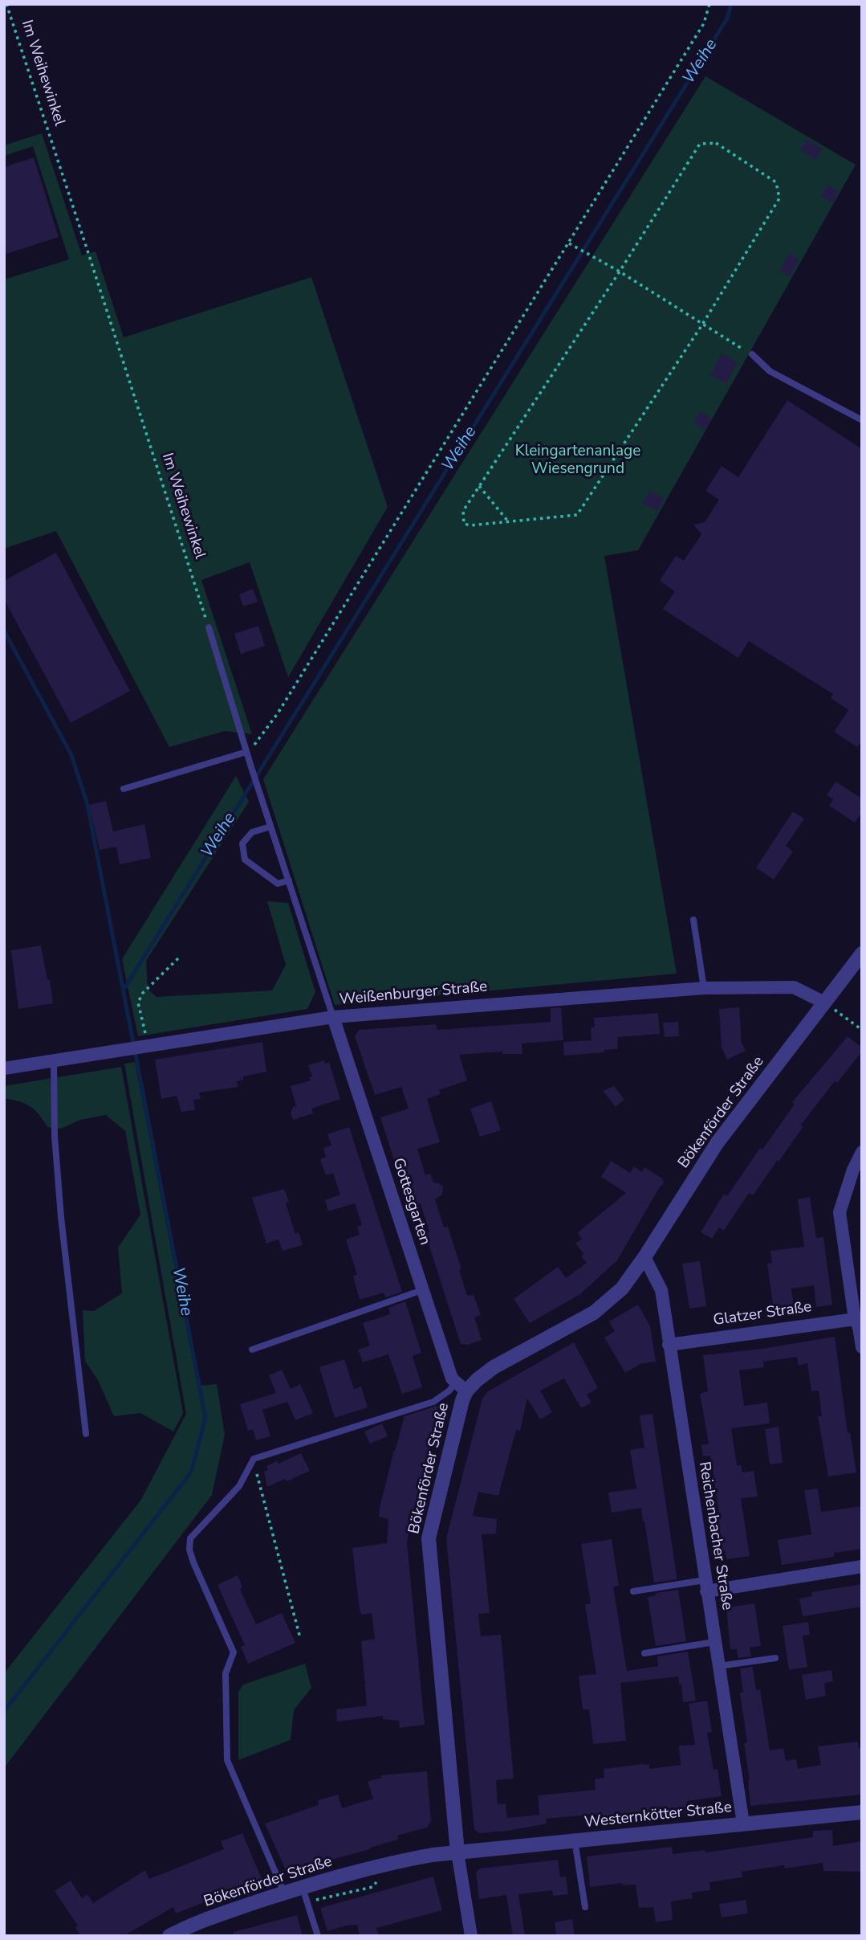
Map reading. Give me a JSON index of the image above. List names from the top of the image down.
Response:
{
  "streets": {
    "street": [
      "Weißenburger Straße",
      "Bökenförder Straße",
      "Gottesgarten",
      "Glatzer Straße",
      "Reichenbacher Straße",
      "Westernkötter Straße"
    ],
    "path": ["Im Weihewinkel"]
  },
  "crossings": [
    ["Weißenburger Straße", "Bökenförder Straße"],
    ["Weißenburger Straße", "Gottesgarten"],
    ["Bökenförder Straße", "Gottesgarten"],
    ["Bökenförder Straße", "Reichenbacher Straße"],
    ["Bökenförder Straße", "Westernkötter Straße"],
    ["Glatzer Straße", "Reichenbacher Straße"],
    ["Reichenbacher Straße", "Westernkötter Straße"]
  ],
  "water": ["Weihe"],
  "parks": ["Kleingartenanlage Wiesengrund"]
}
